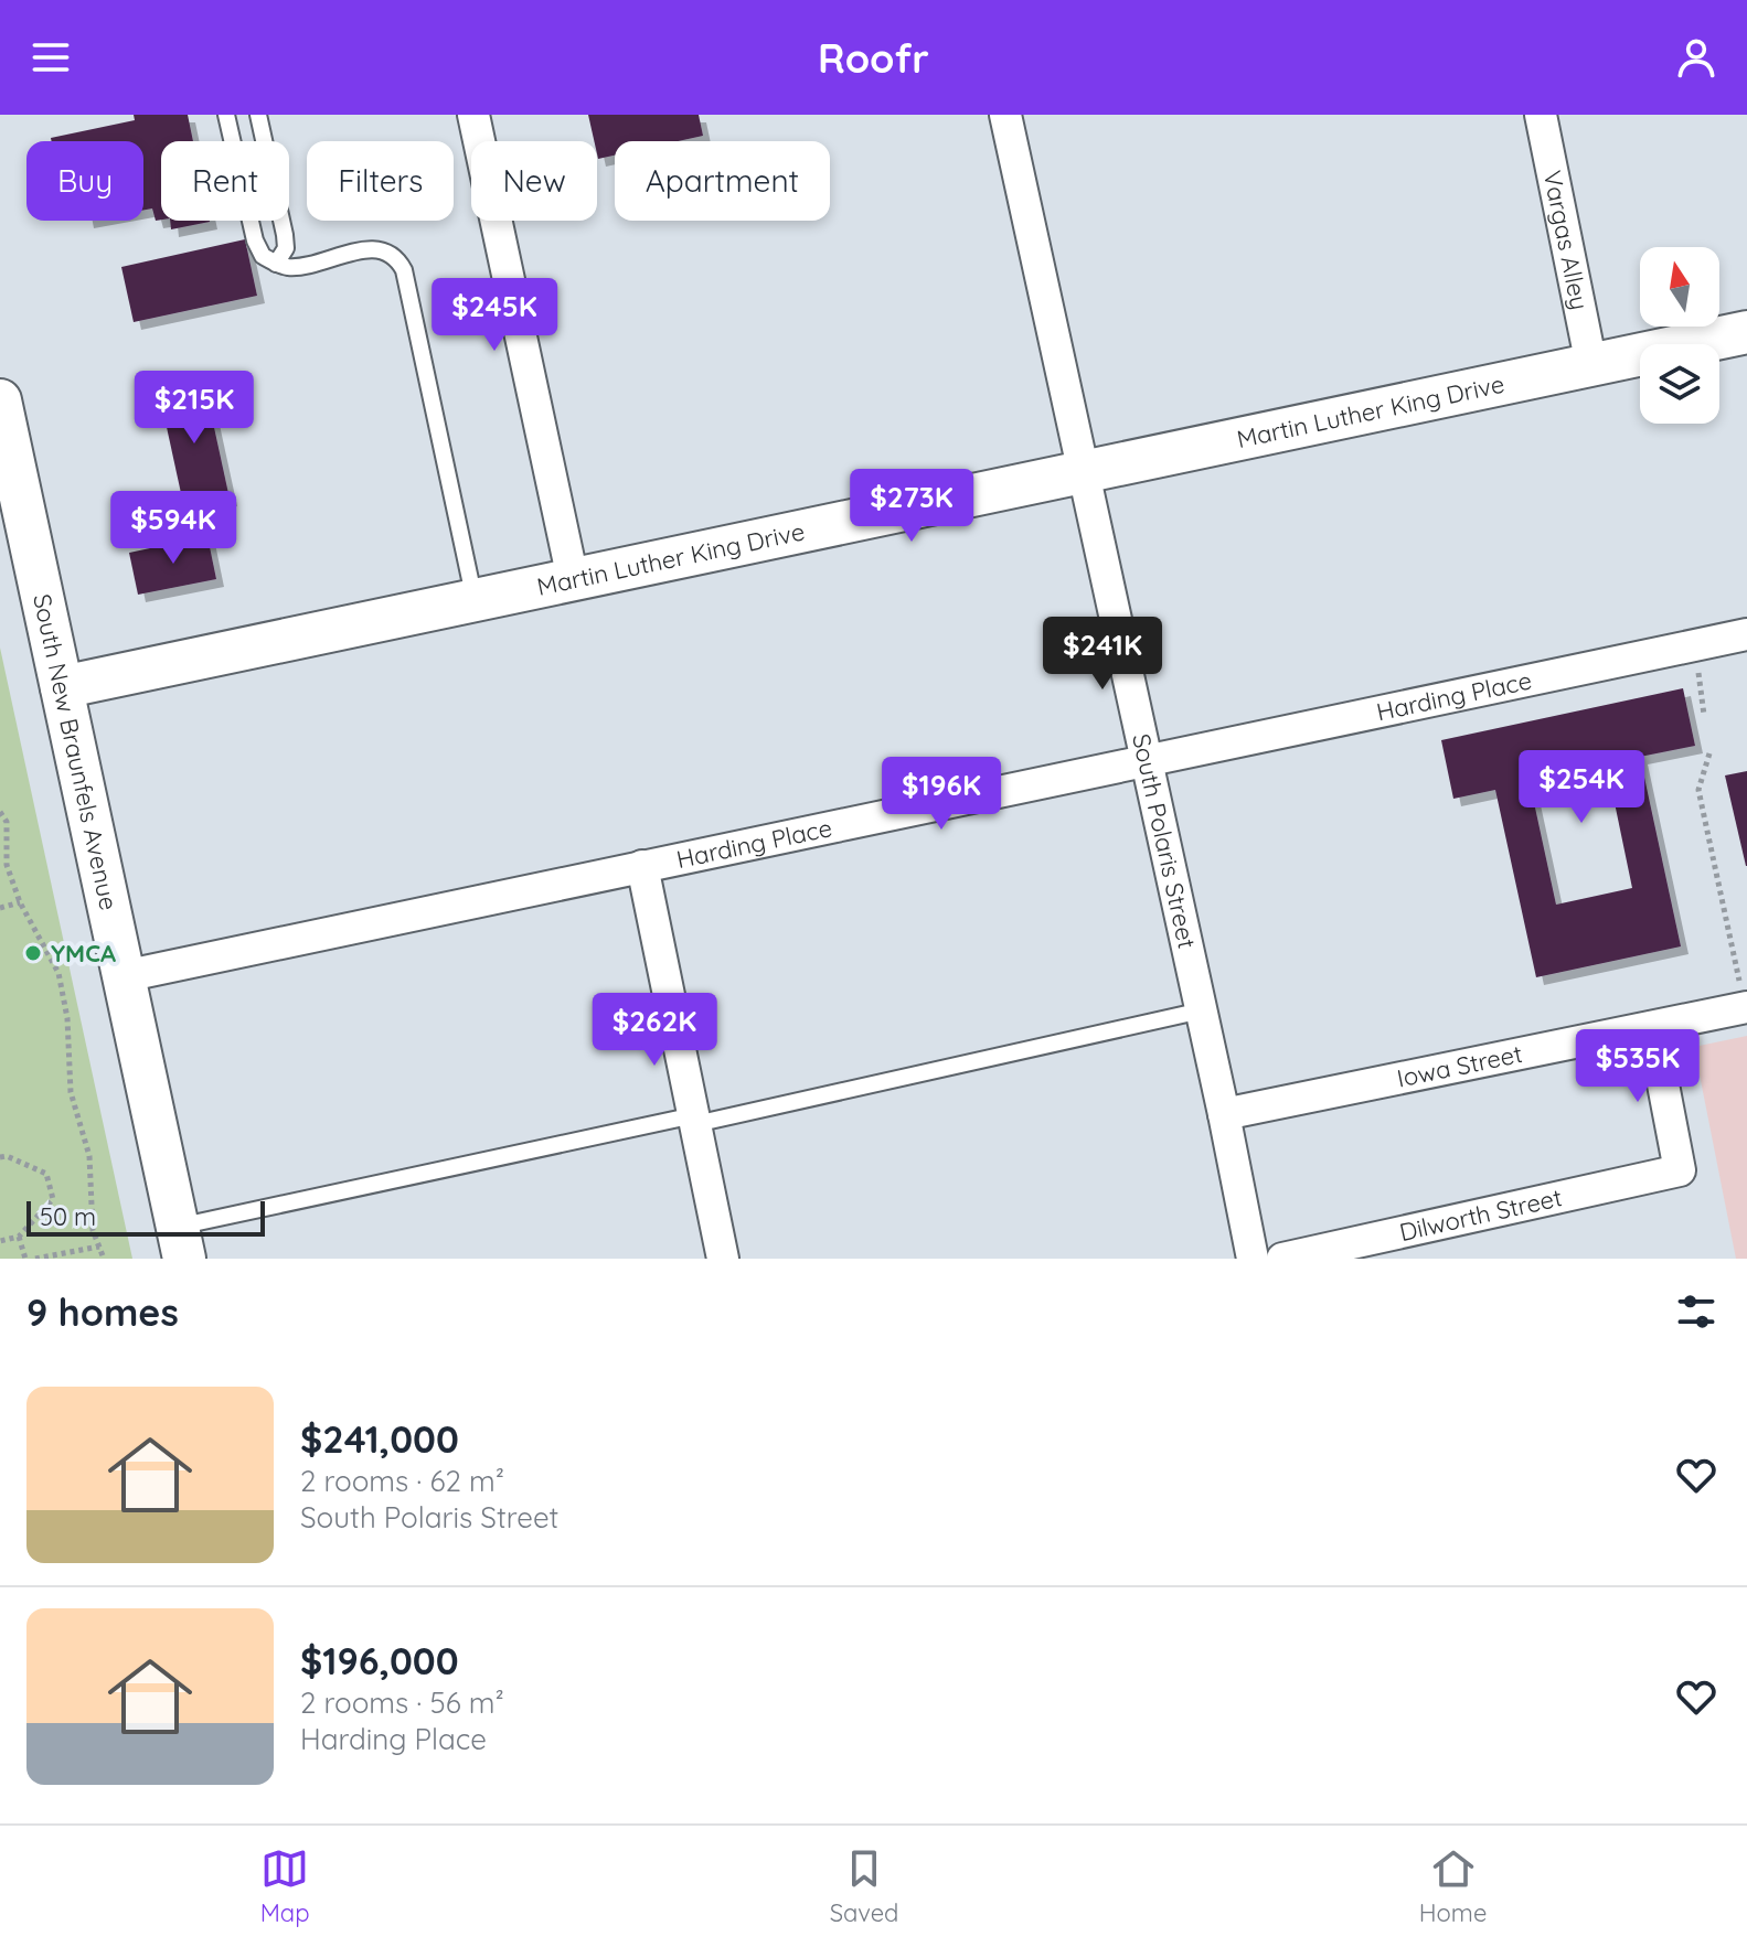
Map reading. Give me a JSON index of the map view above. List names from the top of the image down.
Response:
{
  "streets": {
    "main road": ["Martin Luther King Drive", "South New Braunfels Avenue"],
    "street": [
      "Vargas Alley",
      "Harding Place",
      "South Polaris Street",
      "Iowa Street",
      "Dilworth Street"
    ]
  },
  "crossings": [
    ["Vargas Alley", "Martin Luther King Drive"],
    ["Martin Luther King Drive", "South New Braunfels Avenue"],
    ["Martin Luther King Drive", "South Polaris Street"],
    ["Harding Place", "South New Braunfels Avenue"],
    ["Harding Place", "South Polaris Street"],
    ["South Polaris Street", "Iowa Street"],
    ["Iowa Street", "Dilworth Street"]
  ],
  "places": ["YMCA"],
  "scale_bar": "50 m",
  "north": "top",
  "page": {
    "header": "Roofr",
    "chip": [
      "Buy",
      "Rent",
      "Filters",
      "New",
      "Apartment"
    ],
    "price": [
      "$245K",
      "$215K",
      "$273K",
      "$594K",
      "$241K",
      "$254K",
      "$196K",
      "$262K",
      "$535K"
    ],
    "scale": "50 m",
    "heading": "9 homes",
    "list": [
      {
        "name": "$241,000",
        "note": "2 rooms · 62 m² · South Polaris Street"
      },
      {
        "name": "$196,000",
        "note": "2 rooms · 56 m² · Harding Place"
      }
    ],
    "tabs": ["Map", "Saved", "Home"]
  }
}
